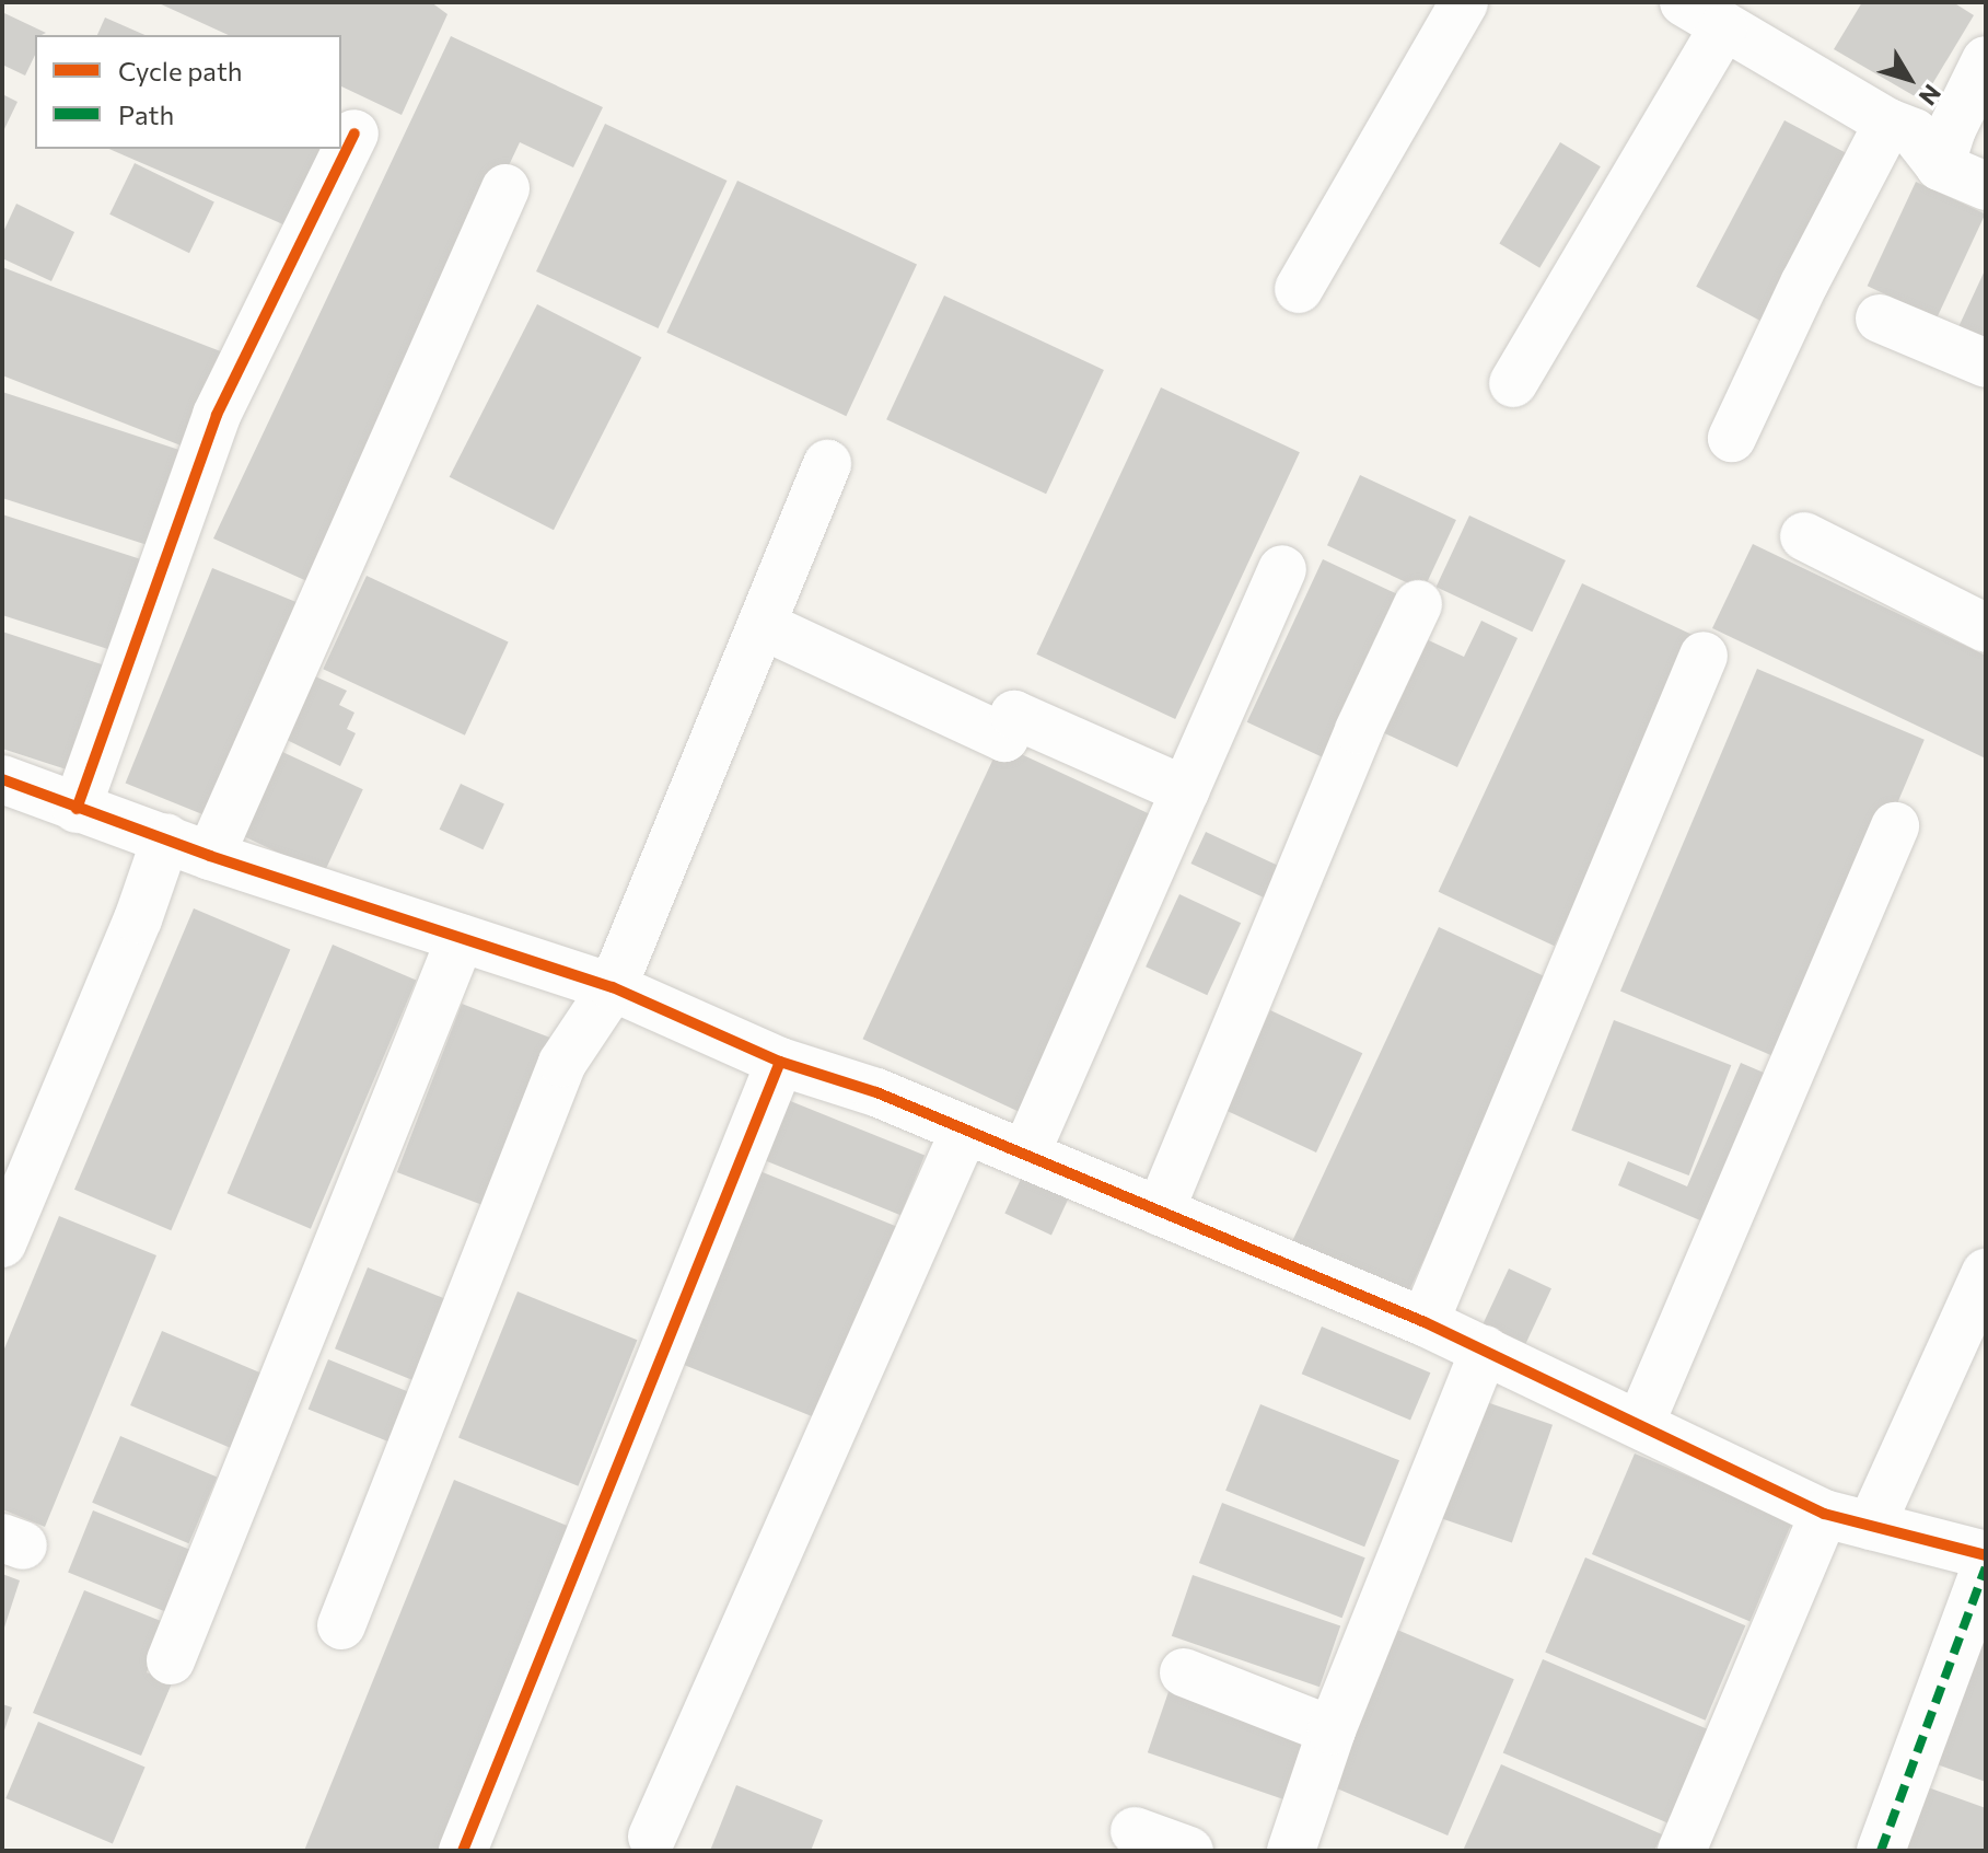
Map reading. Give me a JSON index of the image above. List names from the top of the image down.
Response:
{
  "legend": ["Cycle path", "Path"],
  "north": "bottom right"
}
